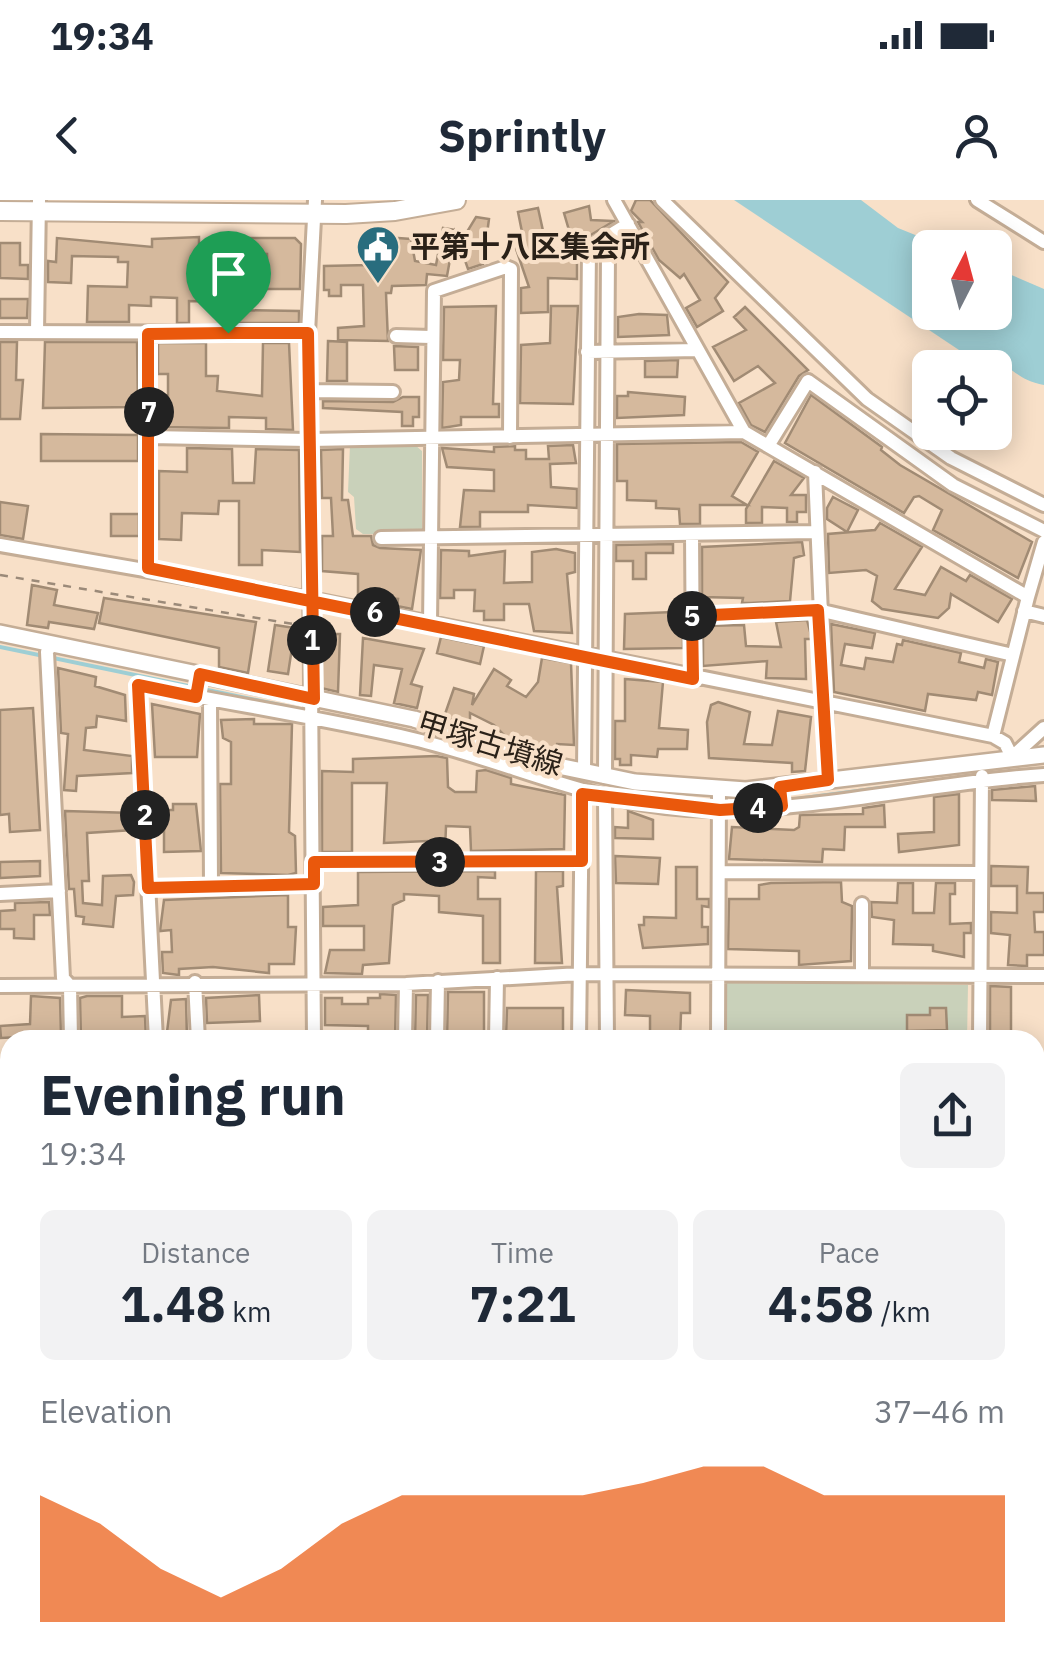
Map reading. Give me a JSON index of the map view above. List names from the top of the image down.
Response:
{
  "streets": {
    "main road": ["甲塚古墳線"]
  },
  "places": {
    "public building": ["平第十八区集会所"]
  },
  "north": "top",
  "page": {
    "status": "19:34",
    "header": "Sprintly",
    "pins": [
      "7",
      "6",
      "5",
      "1",
      "4",
      "2",
      "3"
    ],
    "heading": ["Evening run", "19:34"],
    "stats": [
      ["Distance", "1.48 km"],
      ["Time", "7:21"],
      ["Pace", "4:58 /km"]
    ],
    "chart": ["Elevation", "37–46 m"]
  }
}
